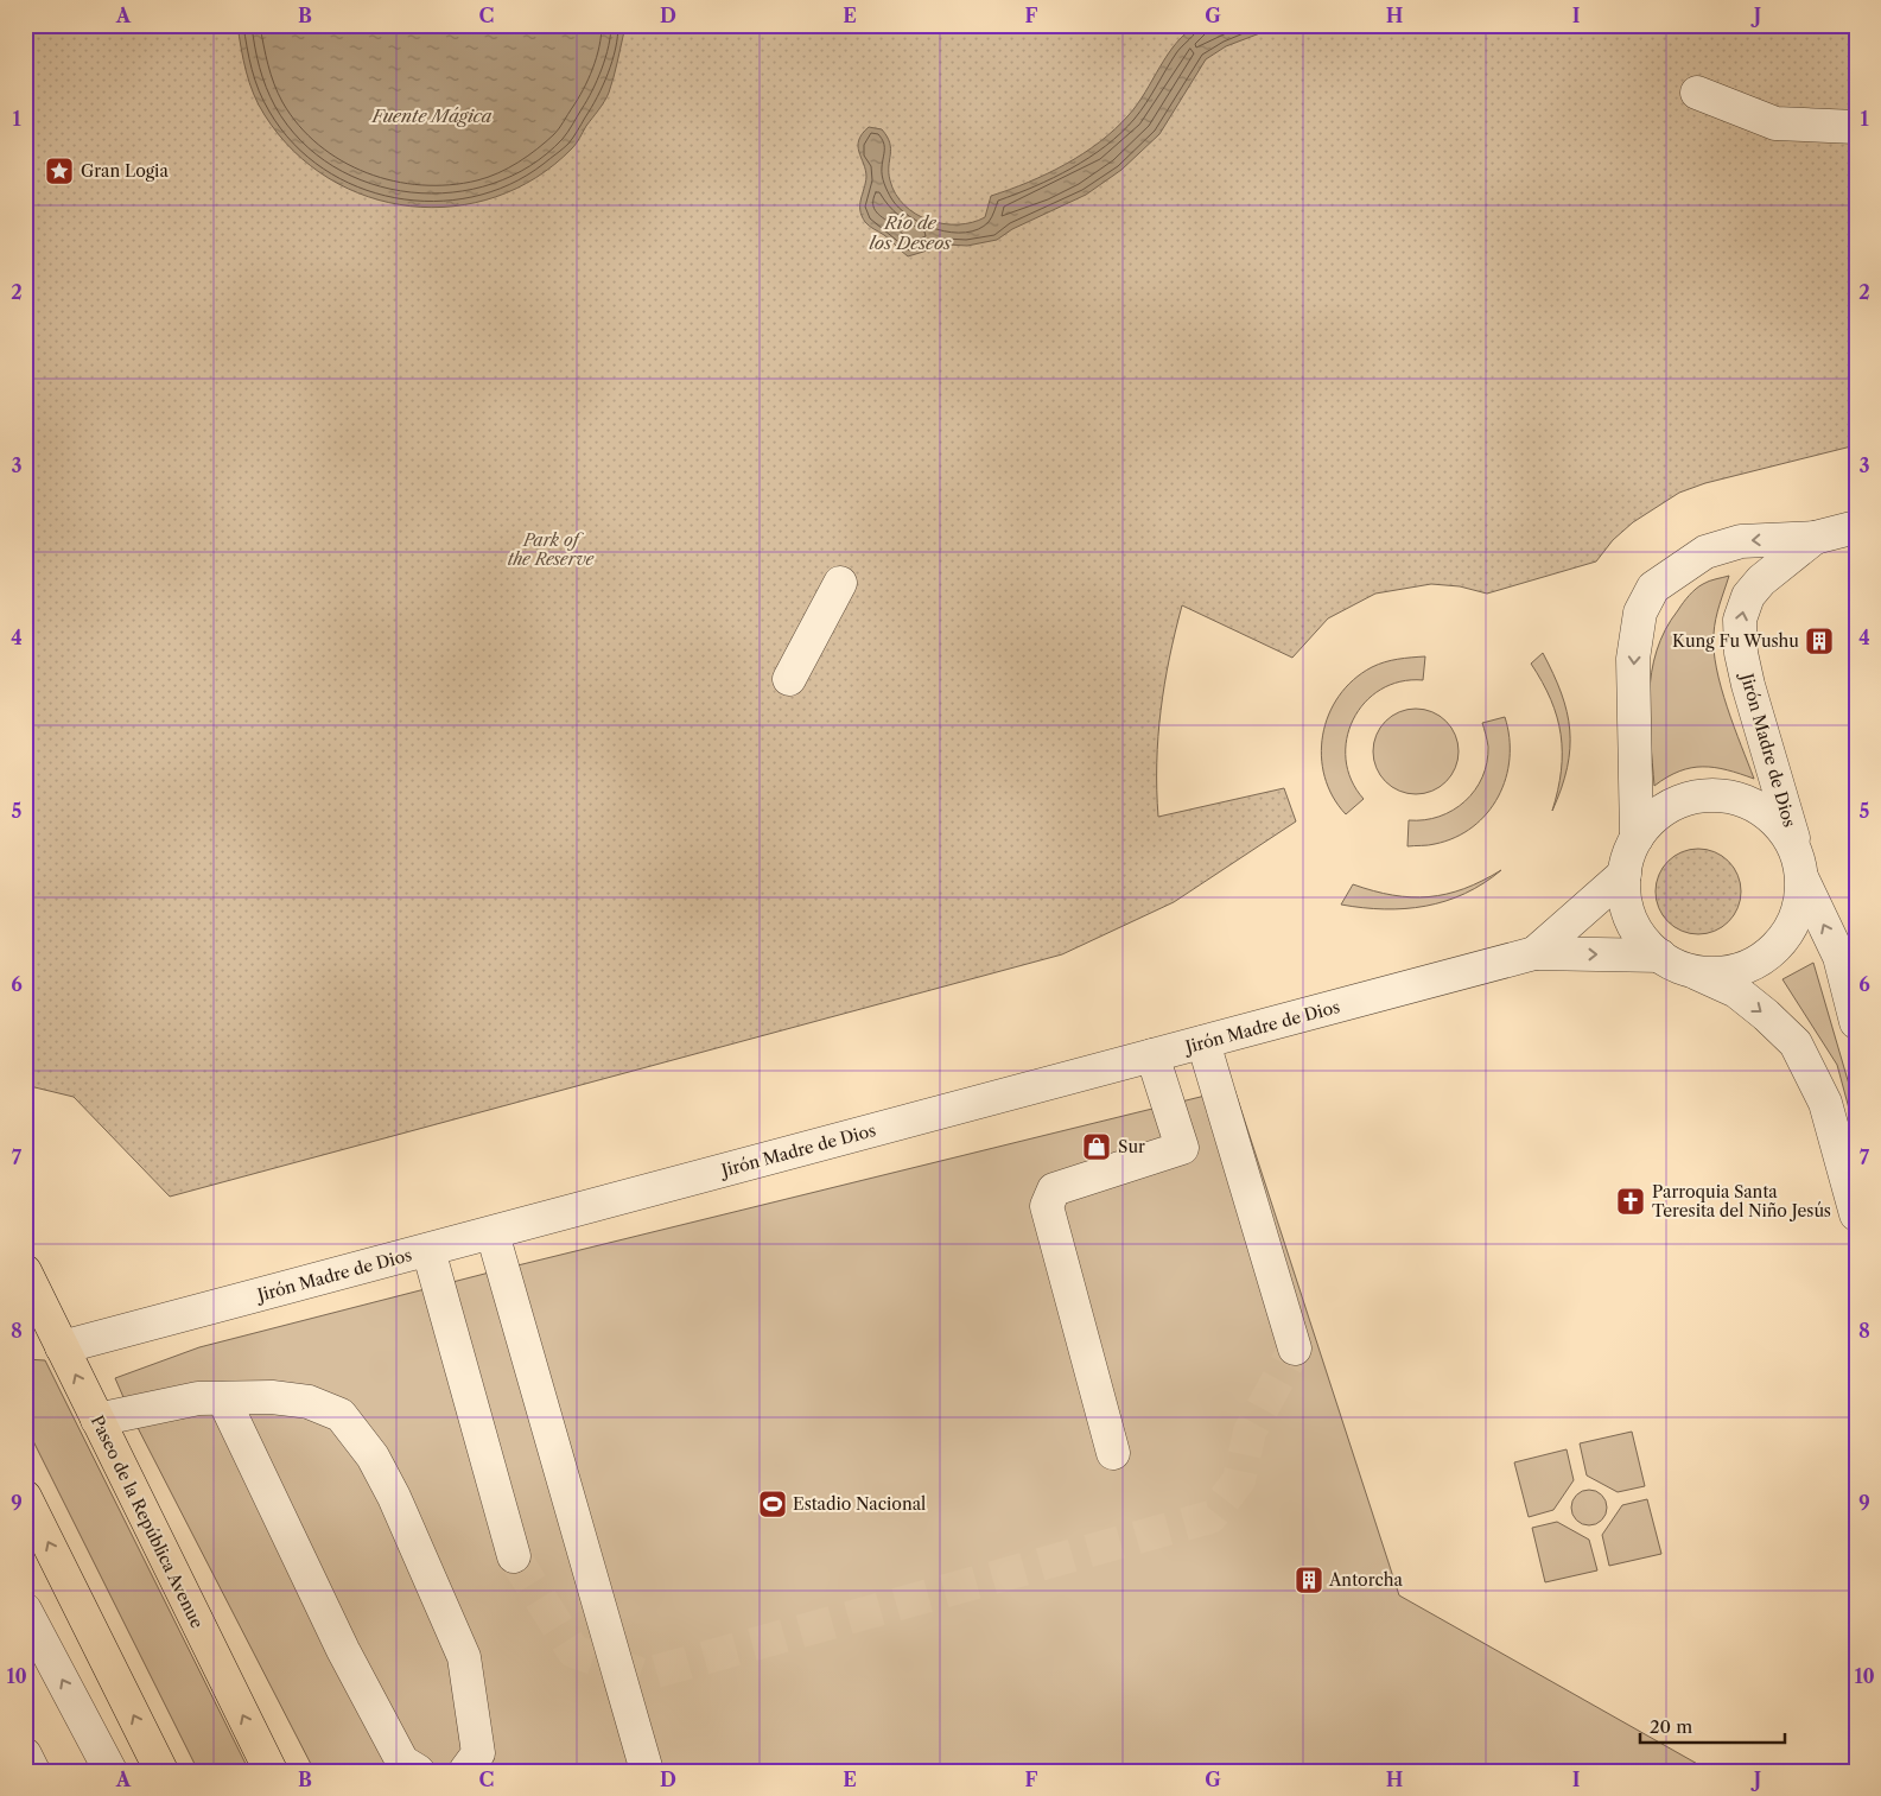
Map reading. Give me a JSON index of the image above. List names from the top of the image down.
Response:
{
  "streets": {
    "main road": ["Paseo de la República Avenue"],
    "street": ["Jirón Madre de Dios"]
  },
  "crossings": [
    ["Jirón Madre de Dios", "Paseo de la República Avenue"]
  ],
  "water": ["Fuente Mágica", "Río de los Deseos"],
  "parks": ["Park of the Reserve"],
  "places": {
    "place": ["Gran Logia"],
    "building": ["Kung Fu Wushu", "Antorcha"],
    "shop": ["Sur"],
    "church": ["Parroquia Santa Teresita del Niño Jesús"],
    "sports": ["Estadio Nacional"]
  },
  "scale_bar": "20 m",
  "grid": {
    "columns": [
      "A",
      "B",
      "C",
      "D",
      "E",
      "F",
      "G",
      "H",
      "I",
      "J"
    ],
    "rows": [
      "1",
      "2",
      "3",
      "4",
      "5",
      "6",
      "7",
      "8",
      "9",
      "10"
    ]
  }
}
